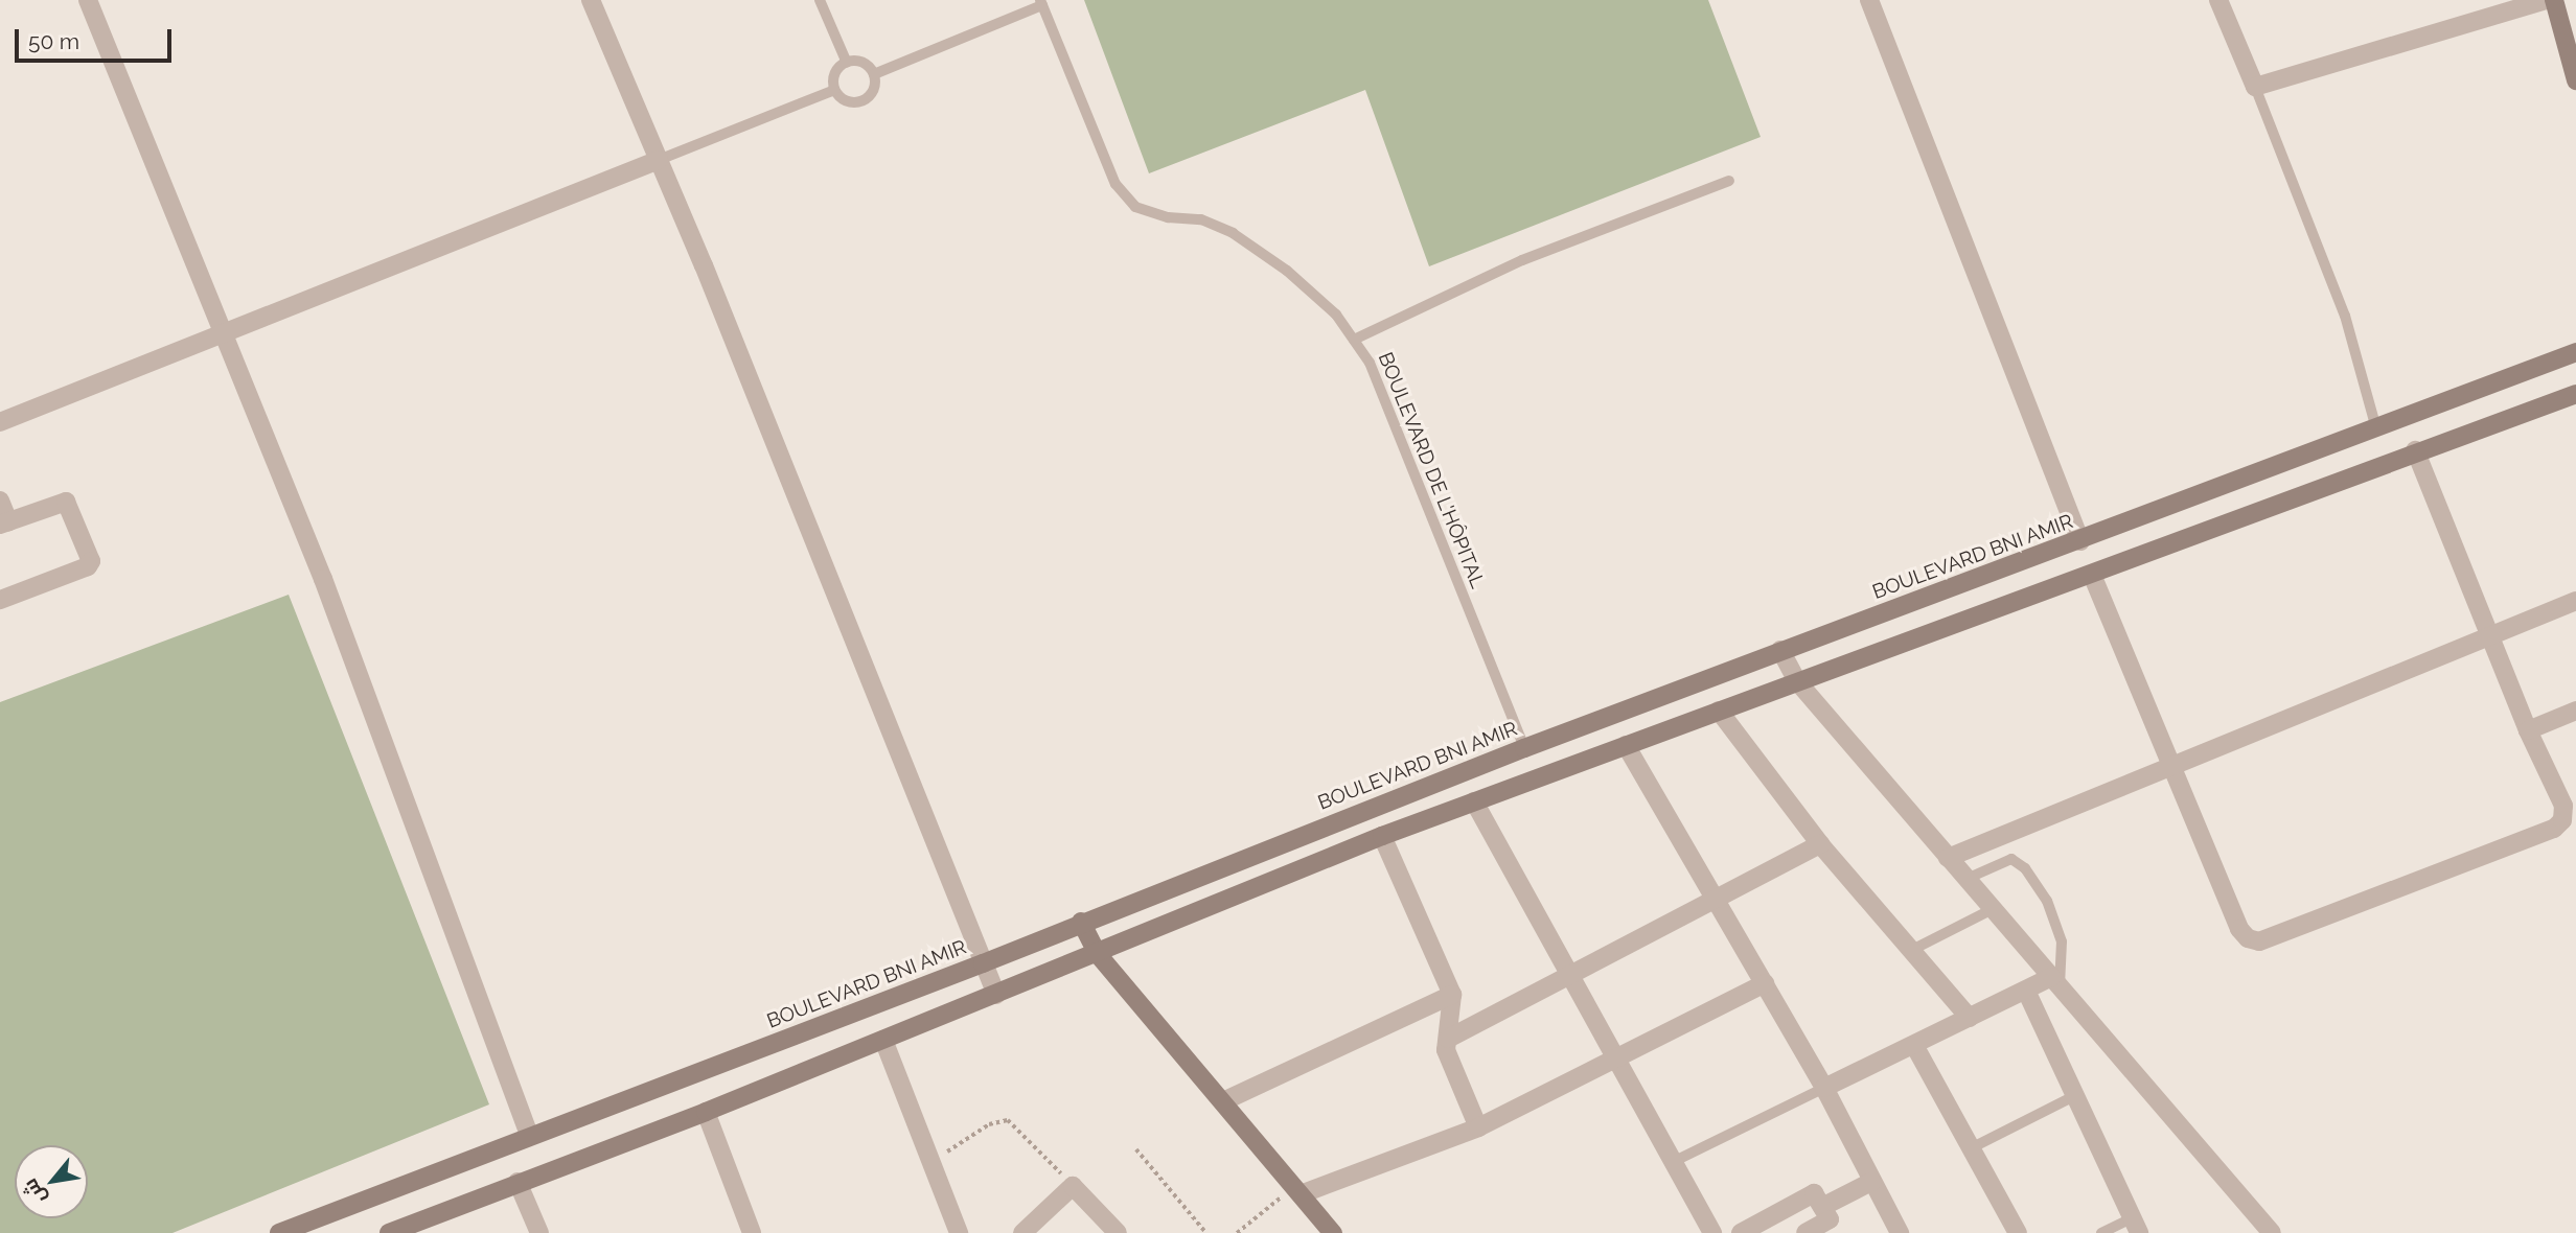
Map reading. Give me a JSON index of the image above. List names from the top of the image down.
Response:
{
  "streets": {
    "main road": ["BOULEVARD BNI AMIR"],
    "lane": ["BOULEVARD DE L'HÔPITAL"]
  },
  "crossings": [
    ["BOULEVARD DE L'HÔPITAL", "BOULEVARD BNI AMIR"]
  ],
  "scale_bar": "50 m",
  "north": "bottom left"
}
